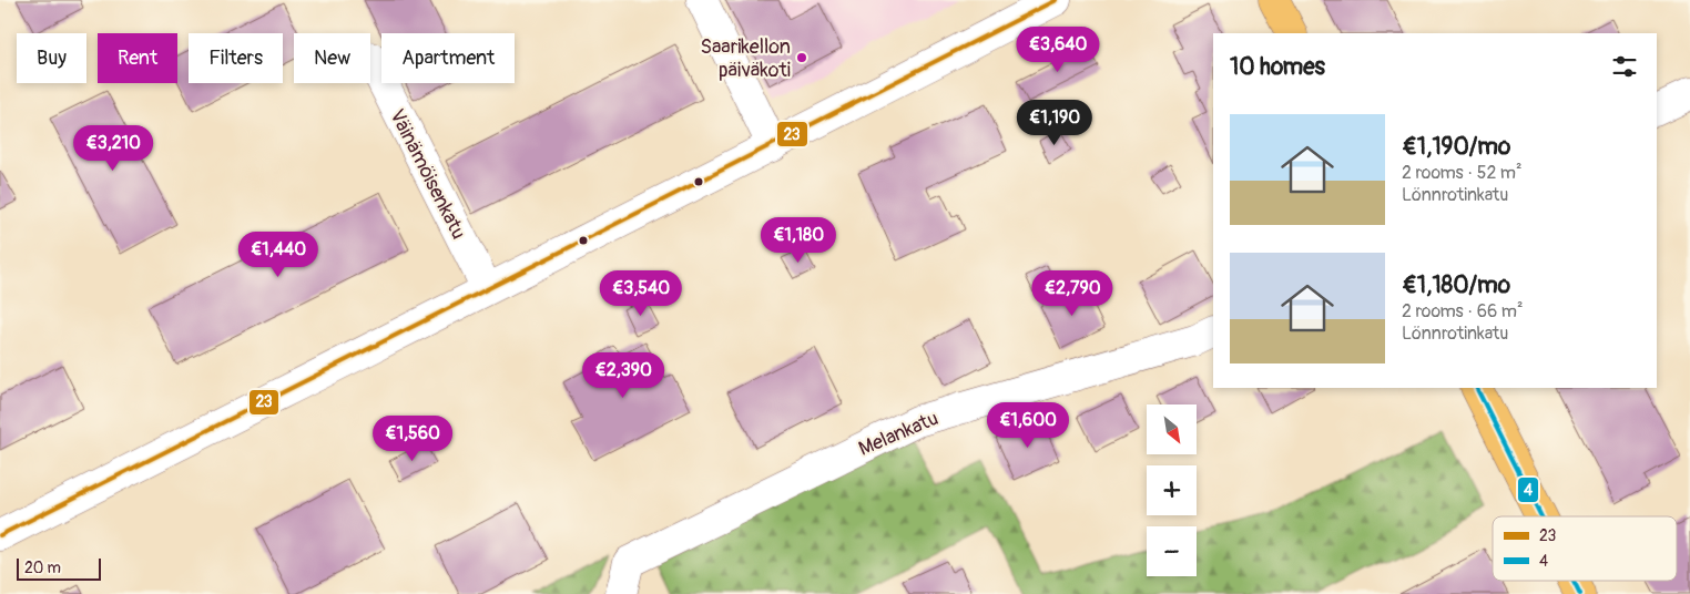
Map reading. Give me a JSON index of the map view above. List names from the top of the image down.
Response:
{
  "streets": {
    "street": ["Väinämöisenkatu", "Melankatu"]
  },
  "places": ["Saarikellon päiväkoti"],
  "lines": ["transit line 23", "transit line 4"],
  "legend": ["23", "4"],
  "scale_bar": "20 m",
  "north": "bottom right",
  "page": {
    "price": [
      "€3,640",
      "€1,190",
      "€3,210",
      "€1,180",
      "€1,440",
      "€3,540",
      "€2,790",
      "€2,390",
      "€1,600",
      "€1,560"
    ],
    "chip": [
      "Buy",
      "Rent",
      "Filters",
      "New",
      "Apartment"
    ],
    "heading": "10 homes",
    "list": [
      {
        "name": "€1,190/mo",
        "note": "2 rooms · 52 m² · Lönnrotinkatu"
      },
      {
        "name": "€1,180/mo",
        "note": "2 rooms · 66 m² · Lönnrotinkatu"
      }
    ],
    "map_buttons": ["+", "−"],
    "scale": "20 m"
  }
}
